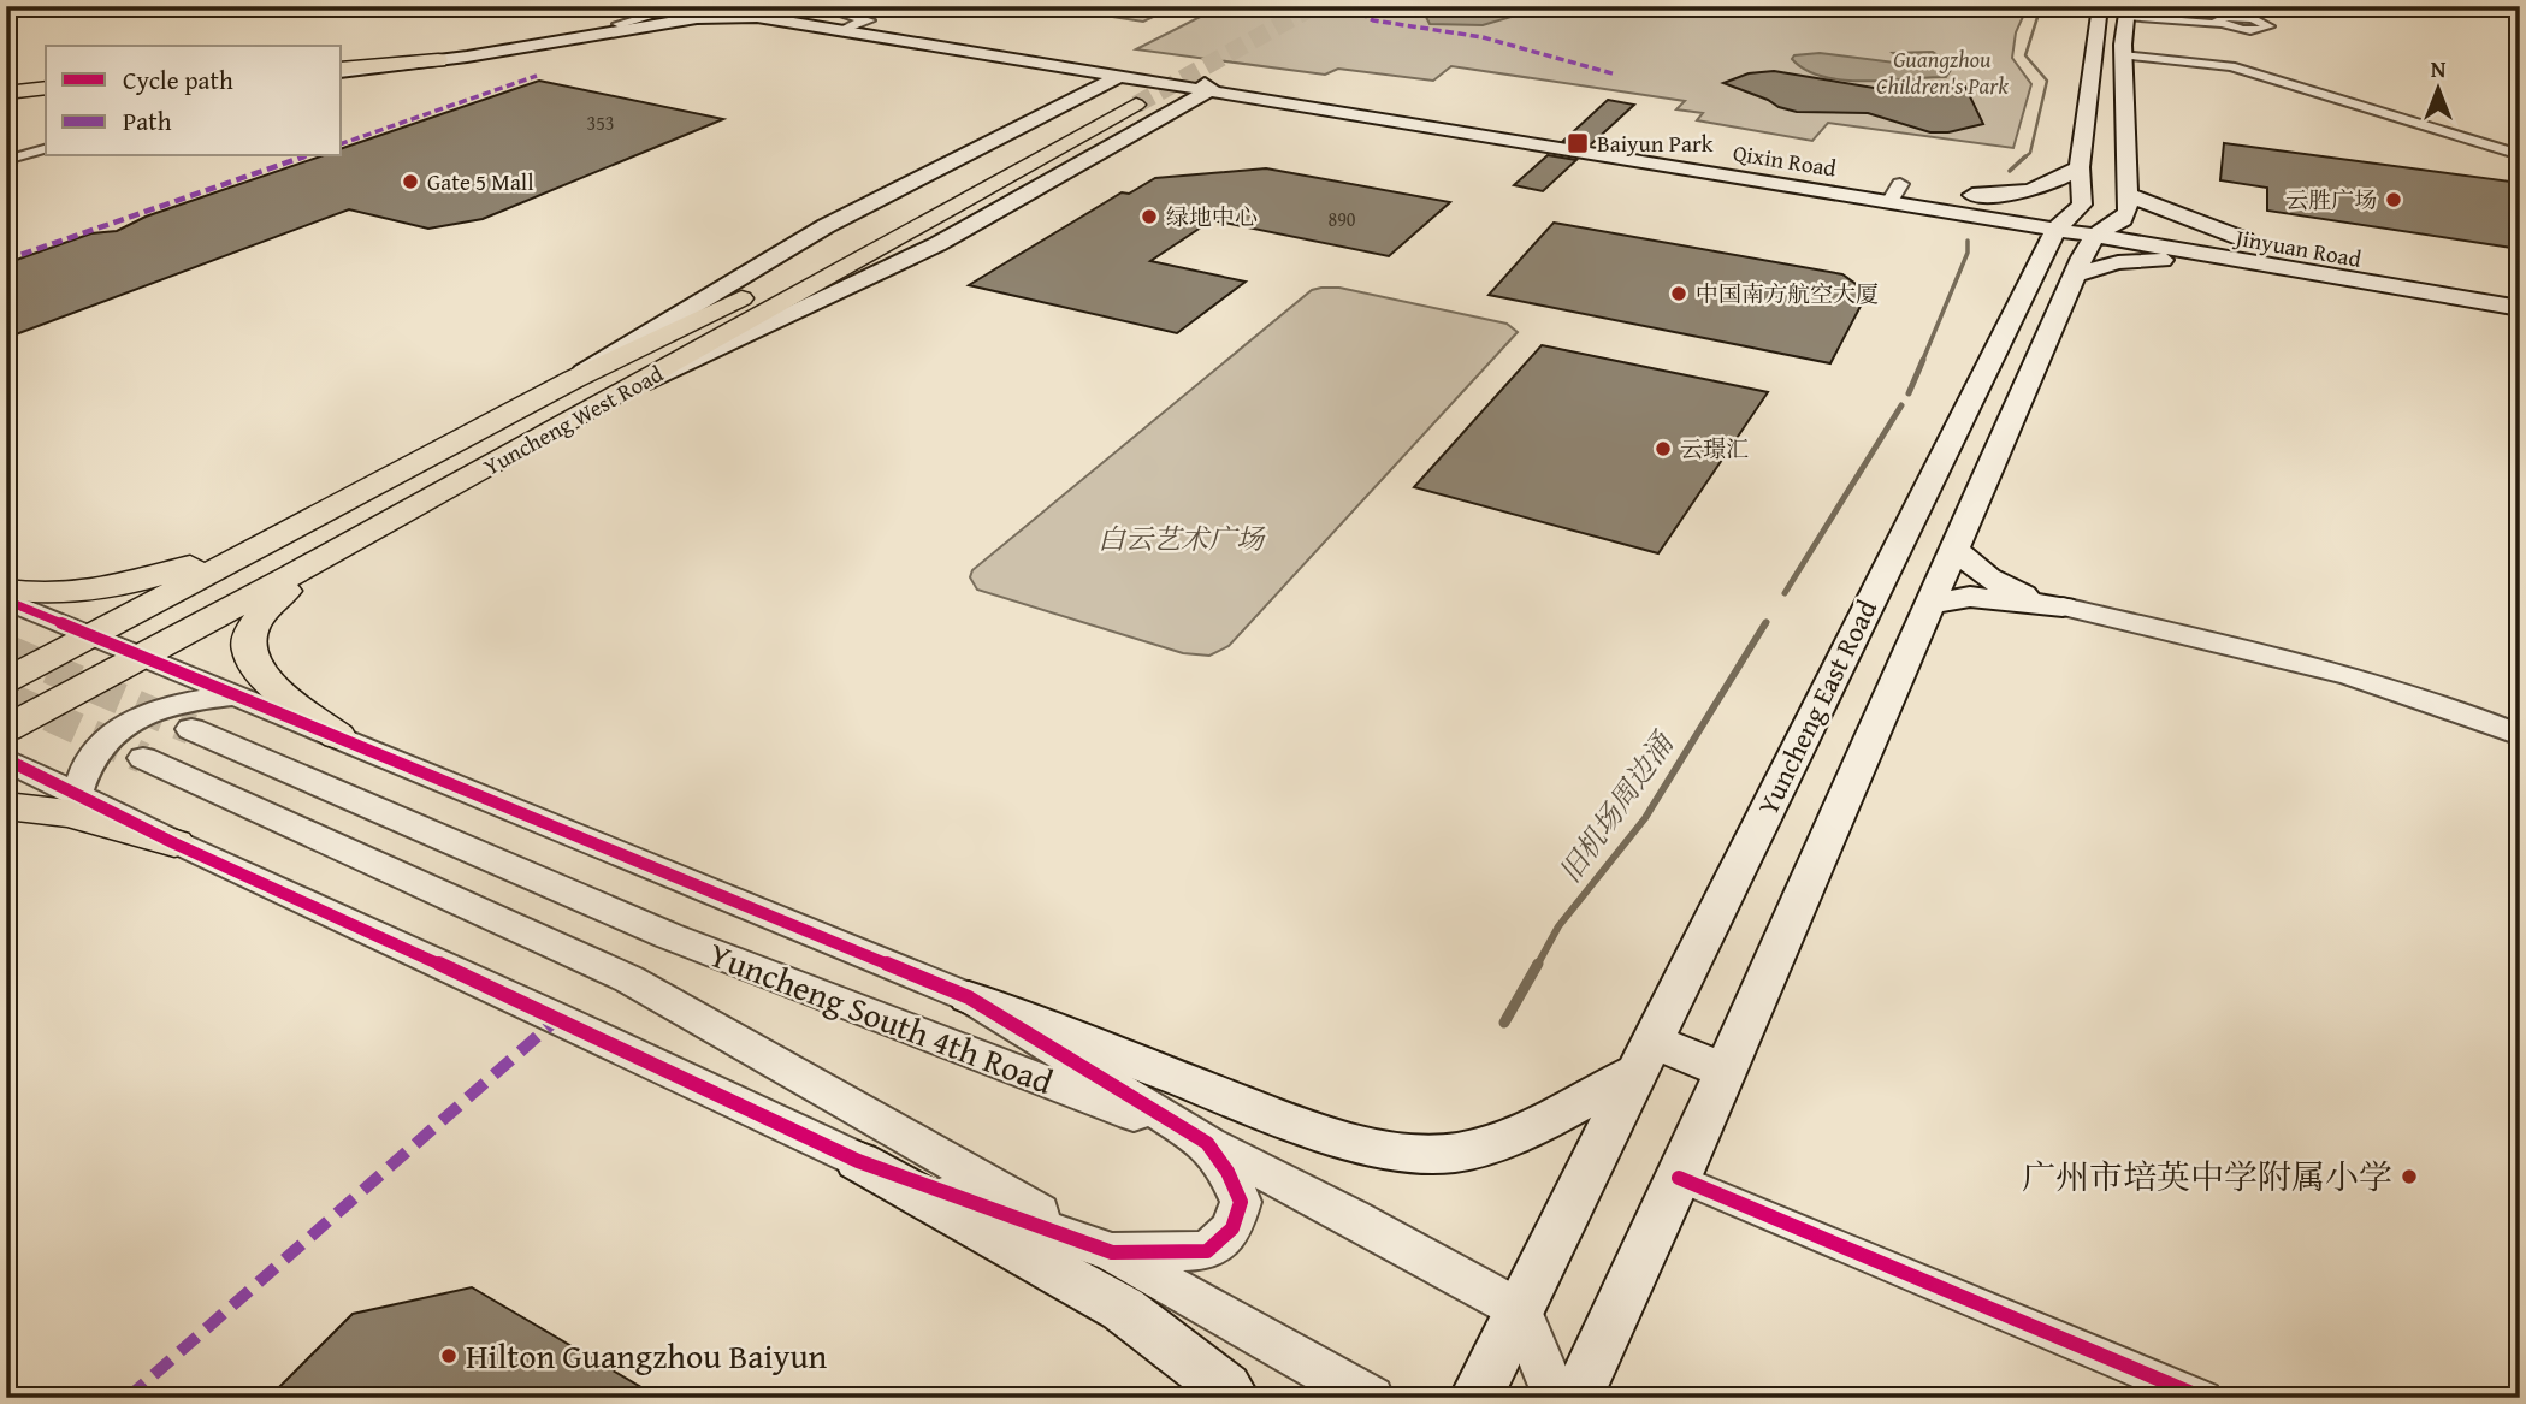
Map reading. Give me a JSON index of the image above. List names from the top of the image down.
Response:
{
  "streets": {
    "main road": [
      "Qixin Road",
      "Jinyuan Road",
      "Yuncheng West Road",
      "Yuncheng East Road"
    ],
    "street": ["Yuncheng South 4th Road"]
  },
  "crossings": [
    ["Qixin Road", "Jinyuan Road"],
    ["Qixin Road", "Yuncheng East Road"],
    ["Jinyuan Road", "Yuncheng East Road"],
    ["Yuncheng East Road", "Yuncheng South 4th Road"]
  ],
  "water": ["旧机场周边涌"],
  "parks": ["Guangzhou Children's Park", "白云艺术广场"],
  "places": {
    "transit": ["Baiyun Park"],
    "other": [
      "Gate 5 Mall",
      "云胜广场",
      "绿地中心",
      "中国南方航空大厦",
      "云璟汇",
      "广州市培英中学附属小学",
      "Hilton Guangzhou Baiyun"
    ]
  },
  "house_numbers": ["353", "890"],
  "legend": ["Cycle path", "Path"],
  "north": "top"
}
